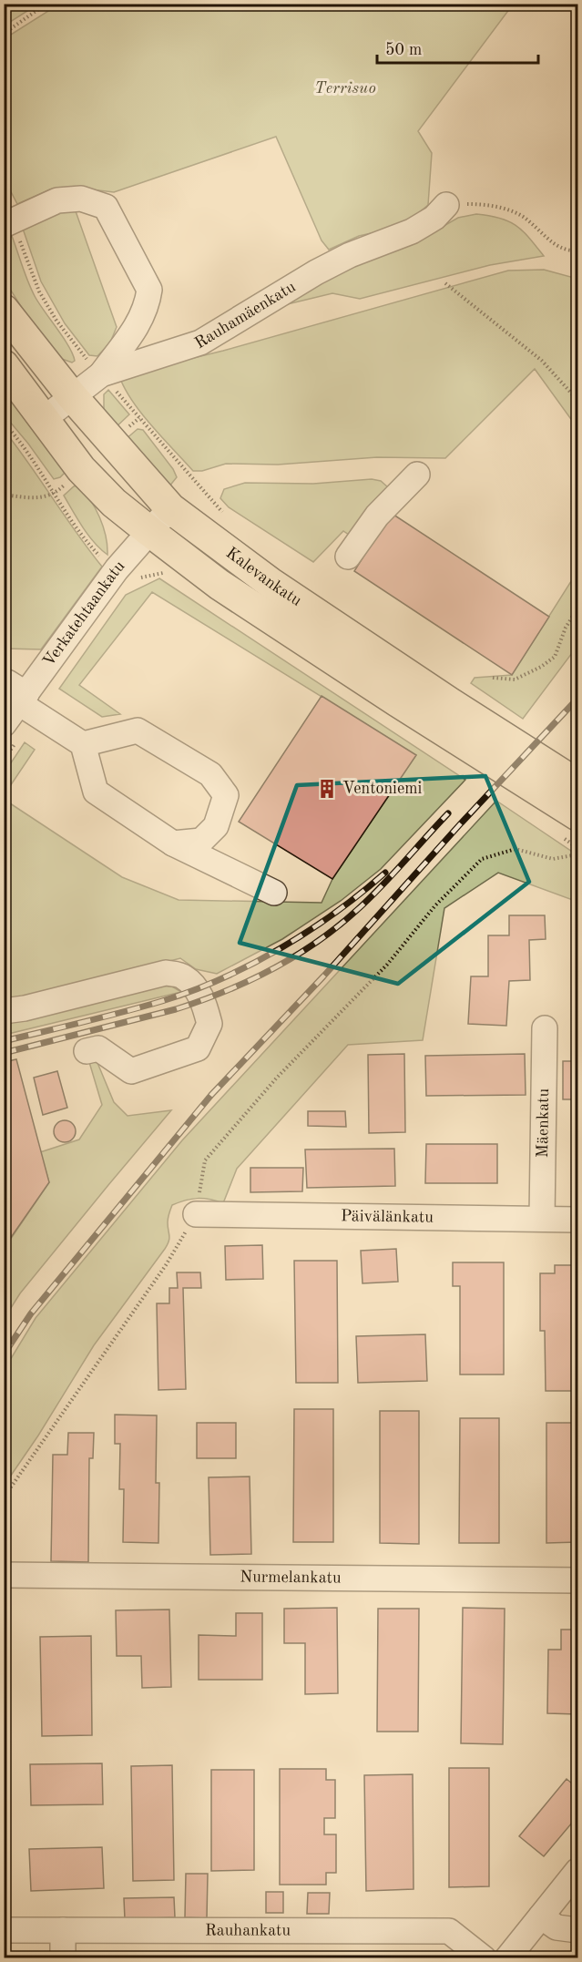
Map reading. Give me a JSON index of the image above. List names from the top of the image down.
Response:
{
  "streets": {
    "main road": ["Kalevankatu"],
    "street": [
      "Rauhamäenkatu",
      "Verkatehtaankatu",
      "Mäenkatu",
      "Päivälänkatu",
      "Nurmelankatu",
      "Rauhankatu"
    ]
  },
  "crossings": [
    ["Rauhamäenkatu", "Kalevankatu"],
    ["Kalevankatu", "Verkatehtaankatu"],
    ["Mäenkatu", "Päivälänkatu"]
  ],
  "parks": ["Terrisuo"],
  "places": {
    "building": ["Ventoniemi"]
  },
  "scale_bar": "50 m"
}
